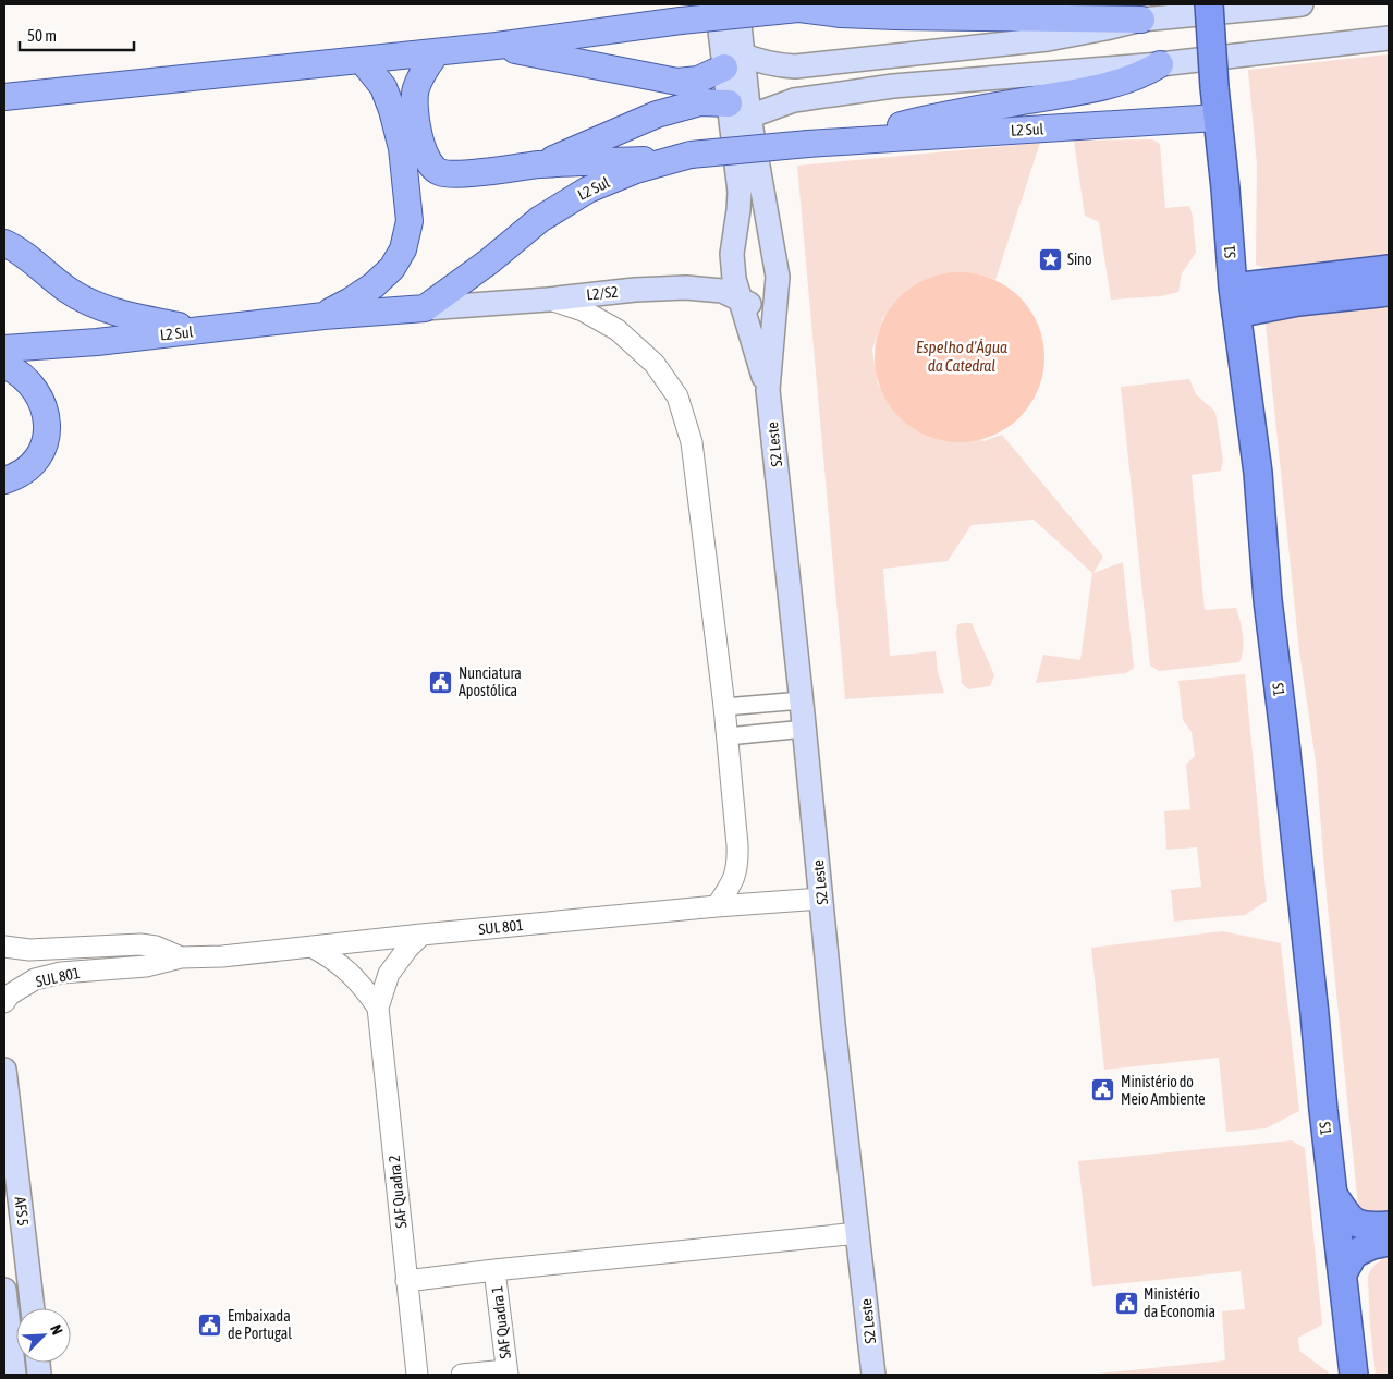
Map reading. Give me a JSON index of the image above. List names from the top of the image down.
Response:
{
  "streets": {
    "highway": ["S1"],
    "main road": [
      "L2 Sul",
      "L2/S2",
      "S2 Leste",
      "AFS 5"
    ],
    "street": ["SUL 801", "SAF Quadra 2", "SAF Quadra 1"]
  },
  "crossings": [
    ["L2 Sul", "S1"],
    ["L2 Sul", "L2/S2"],
    ["L2/S2", "S2 Leste"],
    ["S2 Leste", "SUL 801"],
    ["SUL 801", "SAF Quadra 2"]
  ],
  "water": ["Espelho d'Água da Catedral"],
  "places": {
    "place": ["Sino"],
    "public building": [
      "Nunciatura Apostólica",
      "Ministério do Meio Ambiente",
      "Ministério da Economia",
      "Embaixada de Portugal"
    ]
  },
  "scale_bar": "50 m",
  "north": "top right"
}
